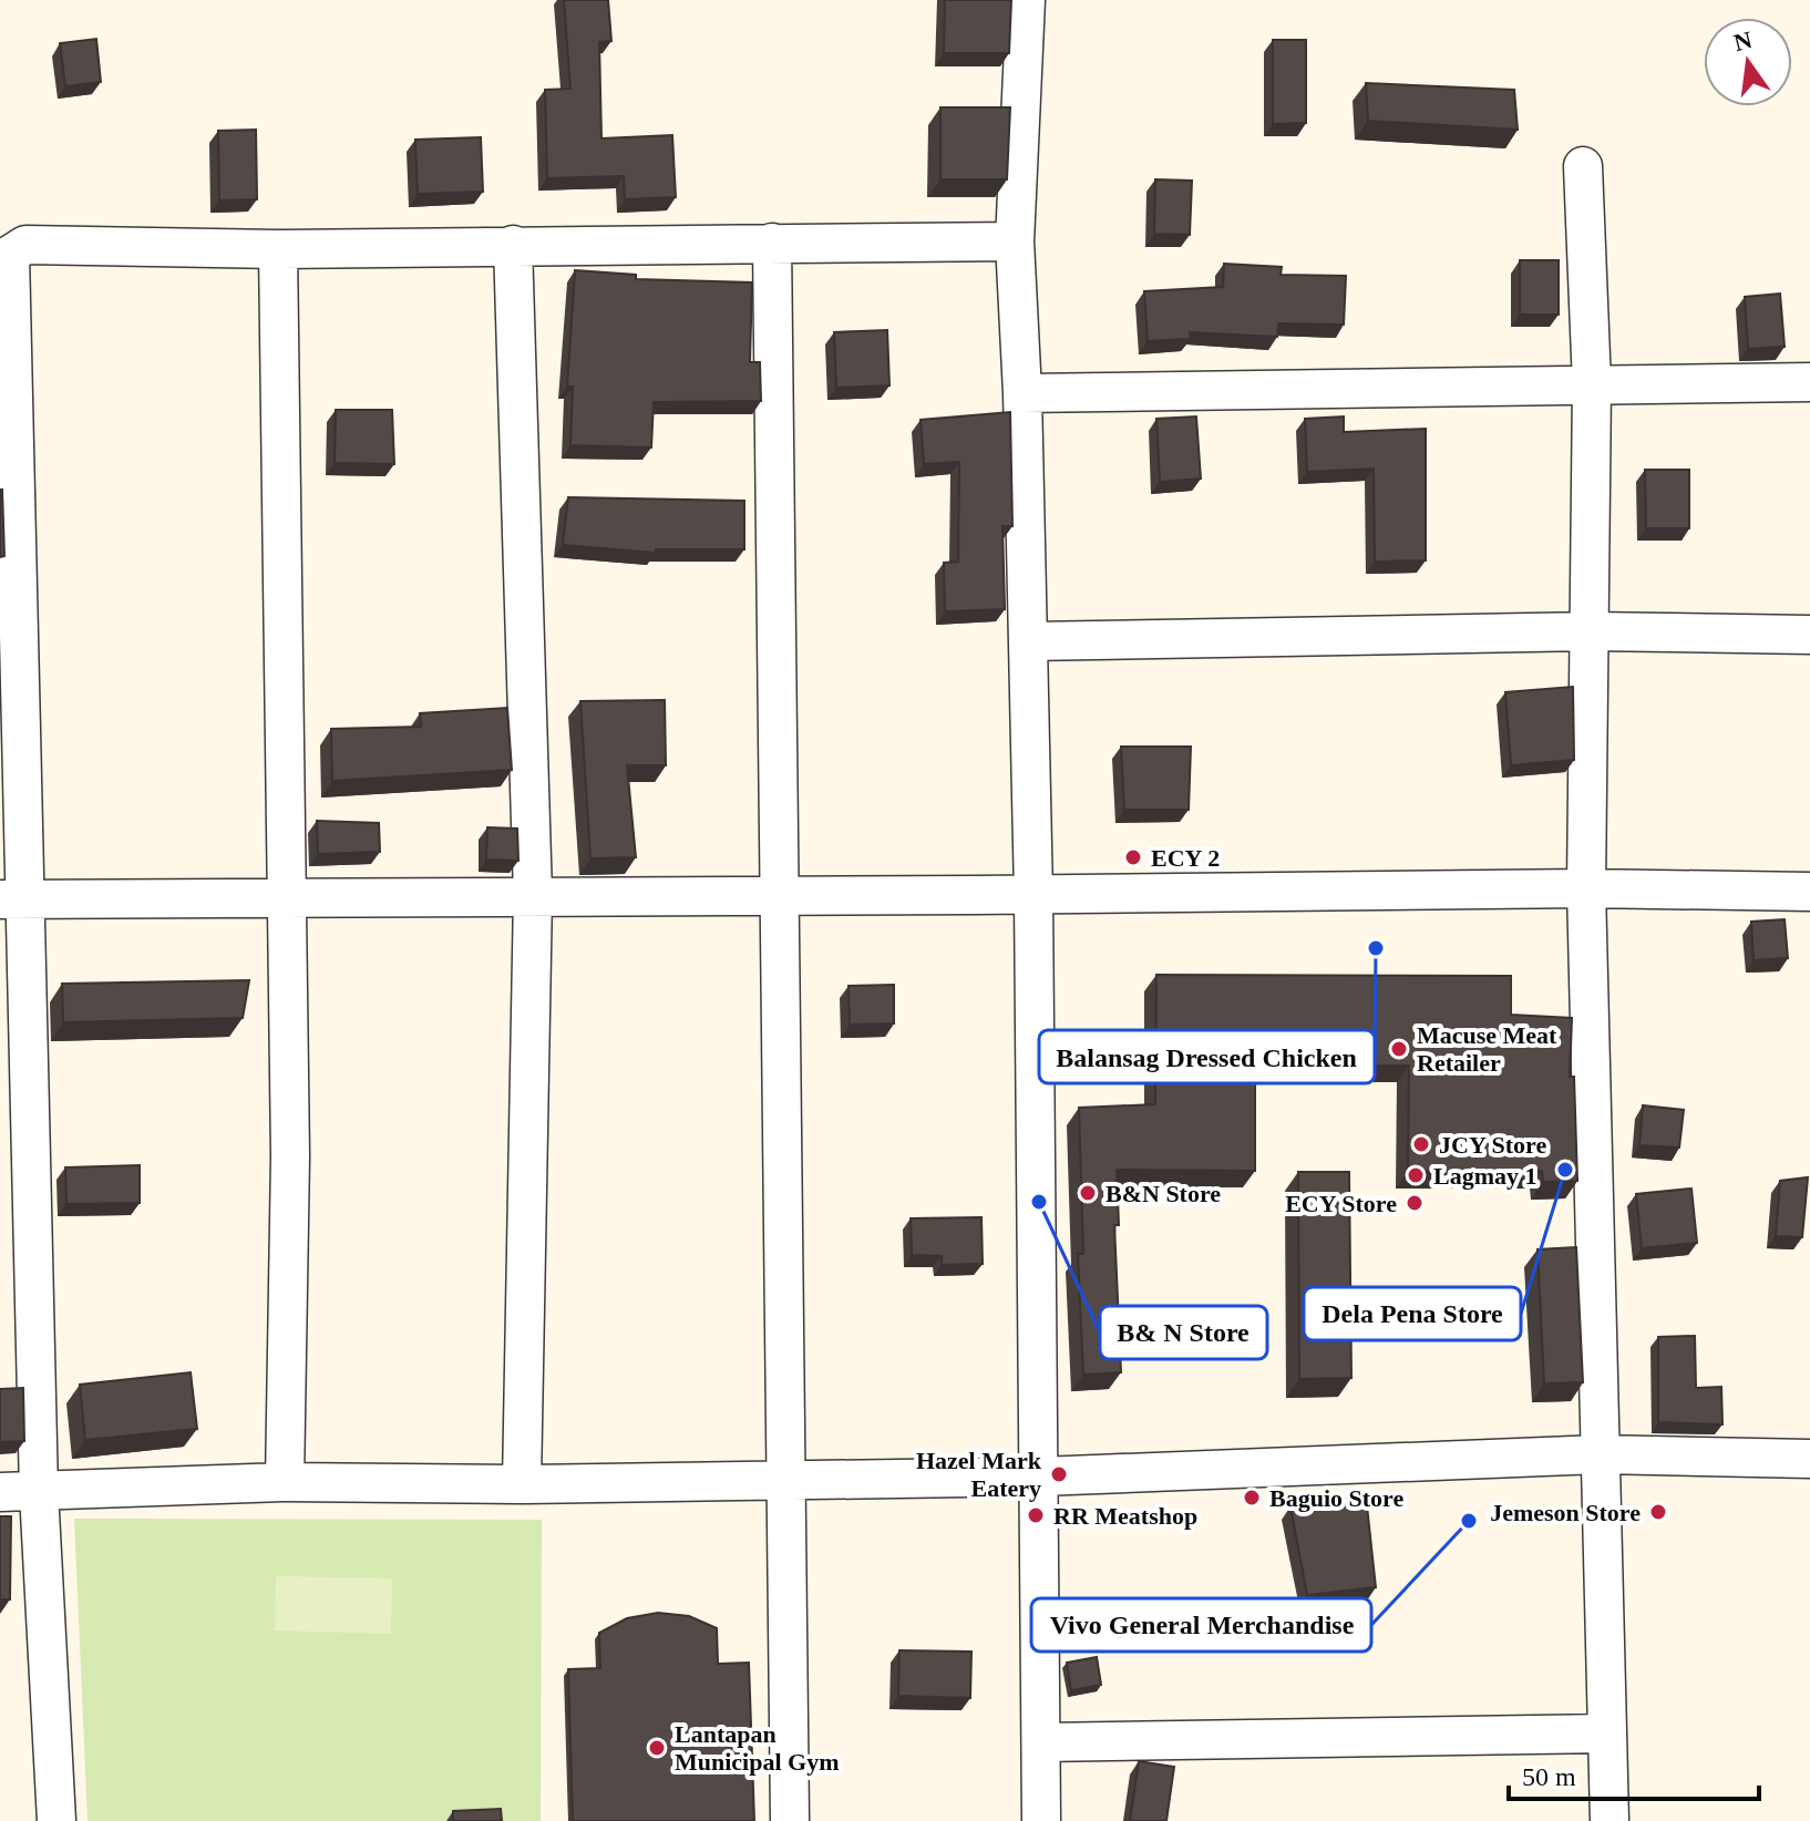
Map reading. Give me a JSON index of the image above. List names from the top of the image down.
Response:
{
  "places": [
    "ECY 2",
    "Balansag Dressed Chicken",
    "Macuse Meat Retailer",
    "JCY Store",
    "Dela Pena Store",
    "Lagmay 1",
    "B&N Store",
    "B& N Store",
    "ECY Store",
    "Hazel Mark Eatery",
    "Baguio Store",
    "Jemeson Store",
    "RR Meatshop",
    "Vivo General Merchandise",
    "Lantapan Municipal Gym"
  ],
  "scale_bar": "50 m",
  "north": "top"
}
